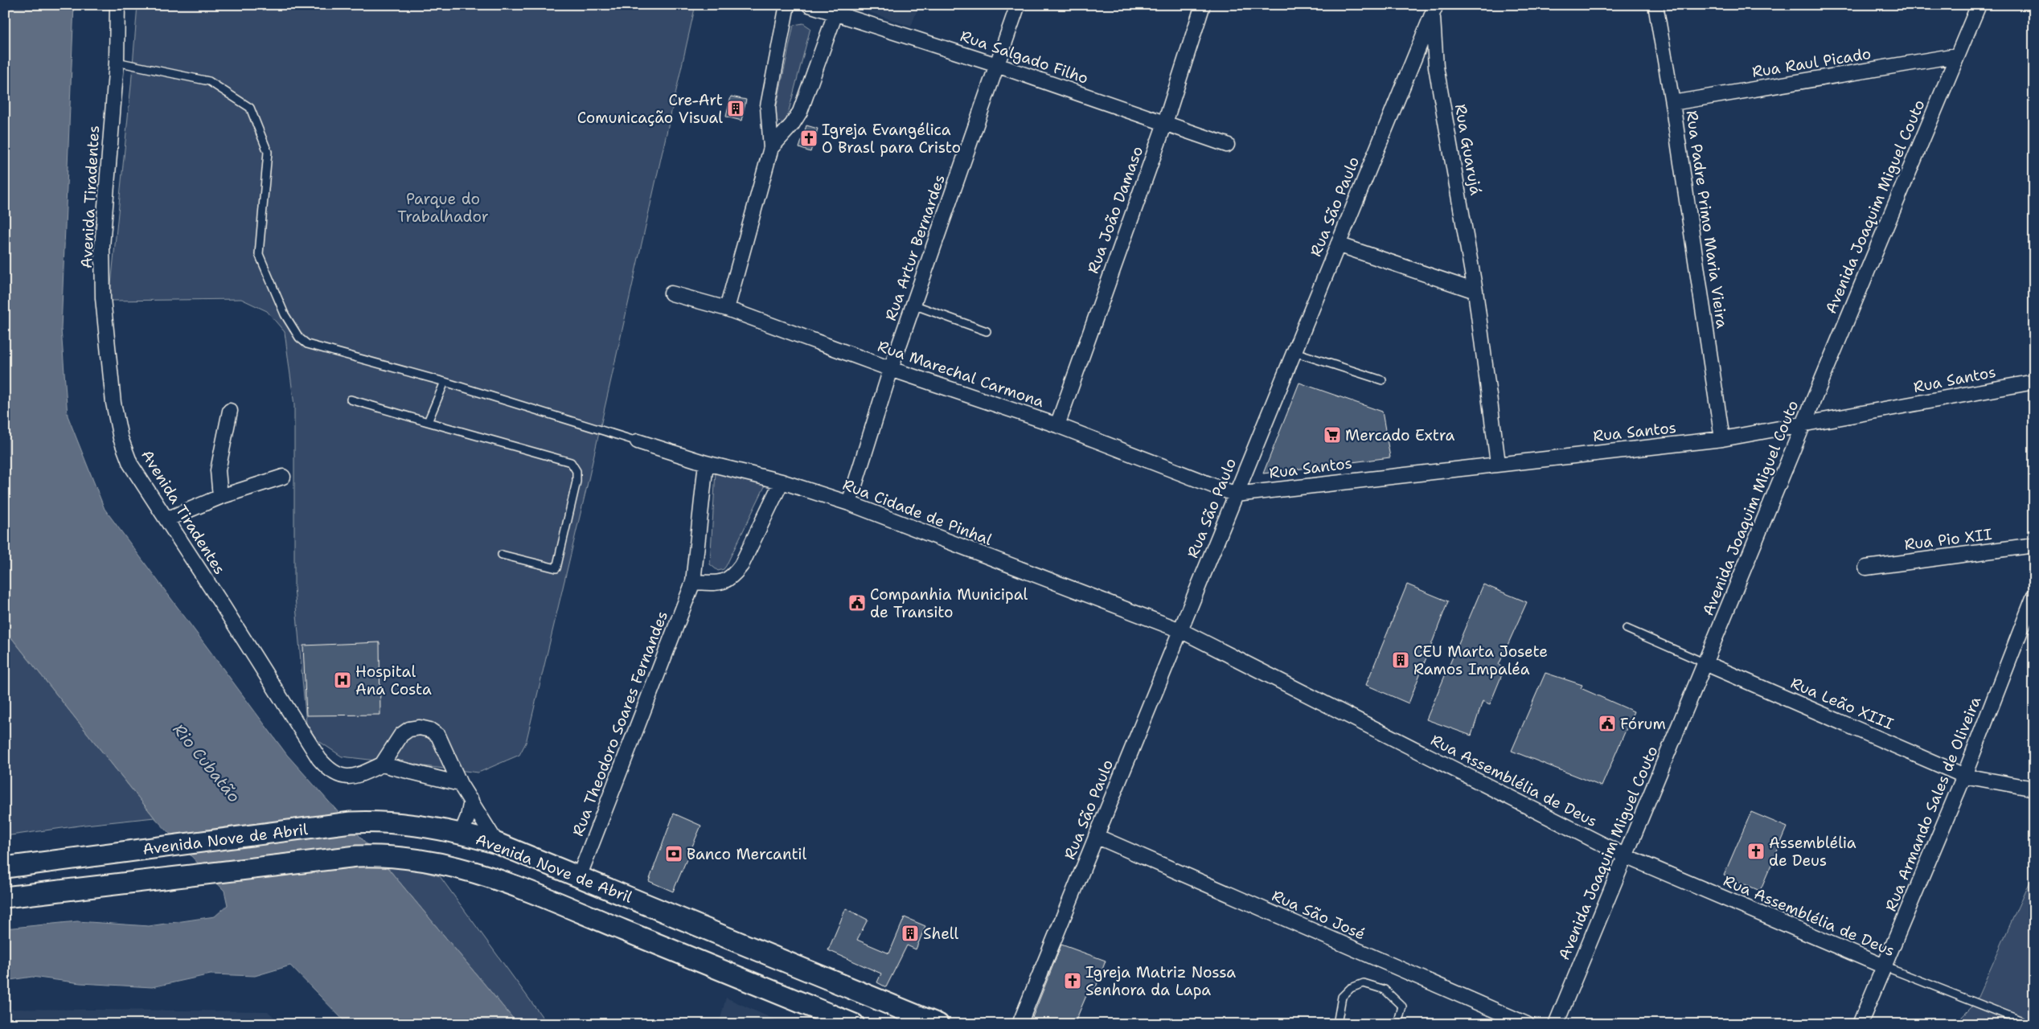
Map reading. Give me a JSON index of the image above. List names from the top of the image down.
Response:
{
  "streets": {
    "main road": ["Avenida Nove de Abril"],
    "street": [
      "Rua Salgado Filho",
      "Rua Raul Picado",
      "Rua Guarujá",
      "Avenida Tiradentes",
      "Rua São Paulo",
      "Avenida Joaquim Miguel Couto",
      "Rua João Damaso",
      "Rua Padre Primo Maria Vieira",
      "Rua Artur Bernardes",
      "Rua Marechal Carmona",
      "Rua Santos",
      "Rua Cidade de Pinhal",
      "Rua Pio XII",
      "Rua Leão XIII",
      "Rua Theodoro Soares Fernandes",
      "Rua Assemblélia de Deus",
      "Rua Armando Sales de Oliveira",
      "Rua São José"
    ]
  },
  "crossings": [
    ["Rua Salgado Filho", "Rua João Damaso"],
    ["Rua Salgado Filho", "Rua Artur Bernardes"],
    ["Rua Raul Picado", "Avenida Joaquim Miguel Couto"],
    ["Rua Raul Picado", "Rua Padre Primo Maria Vieira"],
    ["Rua Guarujá", "Rua São Paulo"],
    ["Rua Guarujá", "Rua Santos"],
    ["Rua São Paulo", "Rua Marechal Carmona"],
    ["Rua São Paulo", "Rua Santos"],
    ["Rua São Paulo", "Rua Cidade de Pinhal"],
    ["Rua São Paulo", "Rua Assemblélia de Deus"],
    ["Rua São Paulo", "Rua São José"],
    ["Avenida Joaquim Miguel Couto", "Rua Santos"],
    ["Avenida Joaquim Miguel Couto", "Rua Leão XIII"],
    ["Avenida Joaquim Miguel Couto", "Rua Assemblélia de Deus"],
    ["Rua João Damaso", "Rua Marechal Carmona"],
    ["Rua Padre Primo Maria Vieira", "Rua Santos"],
    ["Rua Artur Bernardes", "Rua Marechal Carmona"],
    ["Rua Artur Bernardes", "Rua Cidade de Pinhal"],
    ["Rua Marechal Carmona", "Rua Santos"],
    ["Rua Cidade de Pinhal", "Rua Theodoro Soares Fernandes"],
    ["Rua Cidade de Pinhal", "Rua Assemblélia de Deus"],
    ["Rua Leão XIII", "Rua Armando Sales de Oliveira"],
    ["Rua Theodoro Soares Fernandes", "Avenida Nove de Abril"],
    ["Rua Assemblélia de Deus", "Rua Armando Sales de Oliveira"]
  ],
  "water": ["Rio Cubatão"],
  "parks": ["Parque do Trabalhador"],
  "places": {
    "building": ["Cre-Art Comunicação Visual", "CEU Marta Josete Ramos Impaléa", "Shell"],
    "church": ["Igreja Evangélica O Brasl para Cristo", "Assemblélia de Deus", "Igreja Matriz Nossa Senhora da Lapa"],
    "supermarket": ["Mercado Extra"],
    "public building": ["Companhia Municipal de Transito", "Fórum"],
    "hospital": ["Hospital Ana Costa"],
    "bank": ["Banco Mercantil"]
  }
}
